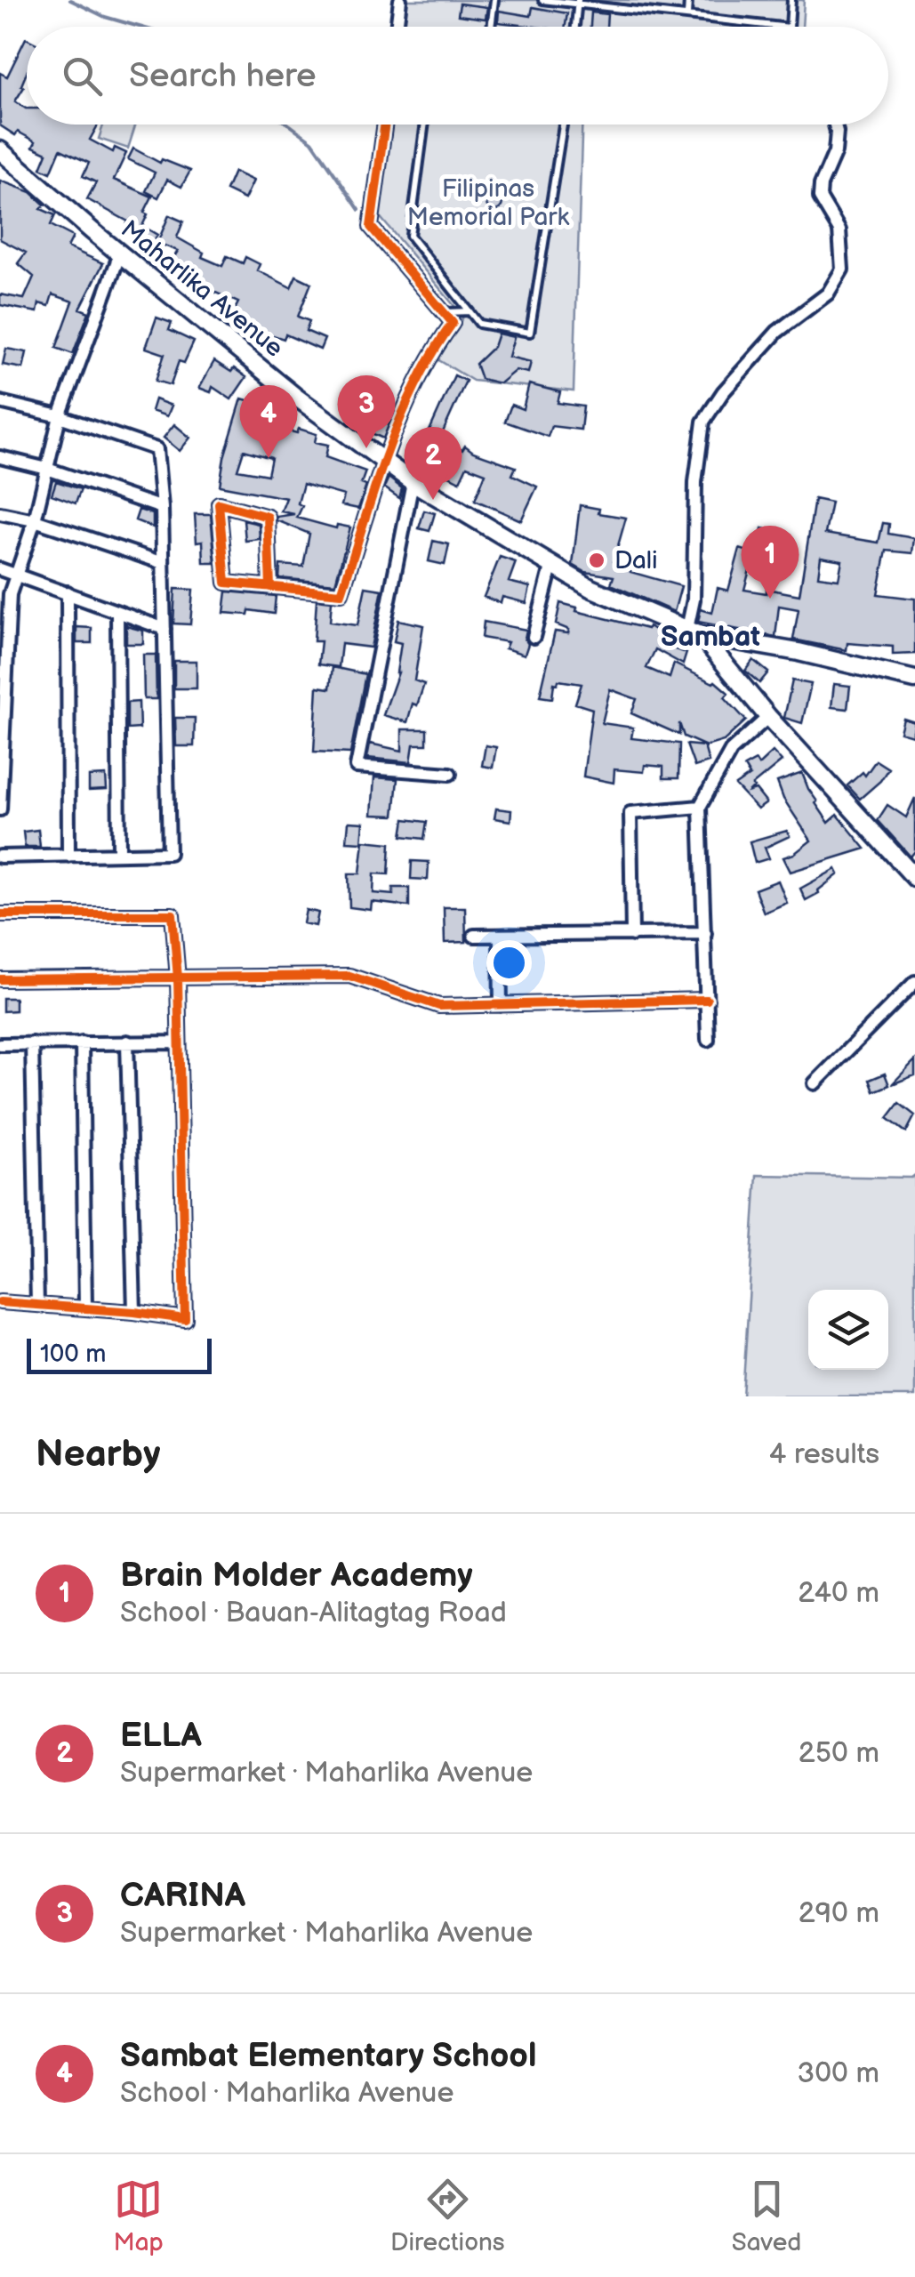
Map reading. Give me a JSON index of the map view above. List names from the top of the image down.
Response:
{
  "streets": {
    "main road": ["Maharlika Avenue"]
  },
  "districts": ["Sambat"],
  "parks": ["Filipinas Memorial Park"],
  "places": ["Dali"],
  "scale_bar": "100 m",
  "page": {
    "search": "Search here",
    "pins": [
      "3",
      "4",
      "2",
      "1"
    ],
    "scale": "100 m",
    "heading": ["Nearby", "4 results"],
    "list": [
      {
        "mark": "1",
        "name": "Brain Molder Academy",
        "note": "School · Bauan-Alitagtag Road",
        "value": "240 m"
      },
      {
        "mark": "2",
        "name": "ELLA",
        "note": "Supermarket · Maharlika Avenue",
        "value": "250 m"
      },
      {
        "mark": "3",
        "name": "CARINA",
        "note": "Supermarket · Maharlika Avenue",
        "value": "290 m"
      },
      {
        "mark": "4",
        "name": "Sambat Elementary School",
        "note": "School · Maharlika Avenue",
        "value": "300 m"
      }
    ],
    "nav": ["Map", "Directions", "Saved"]
  }
}
